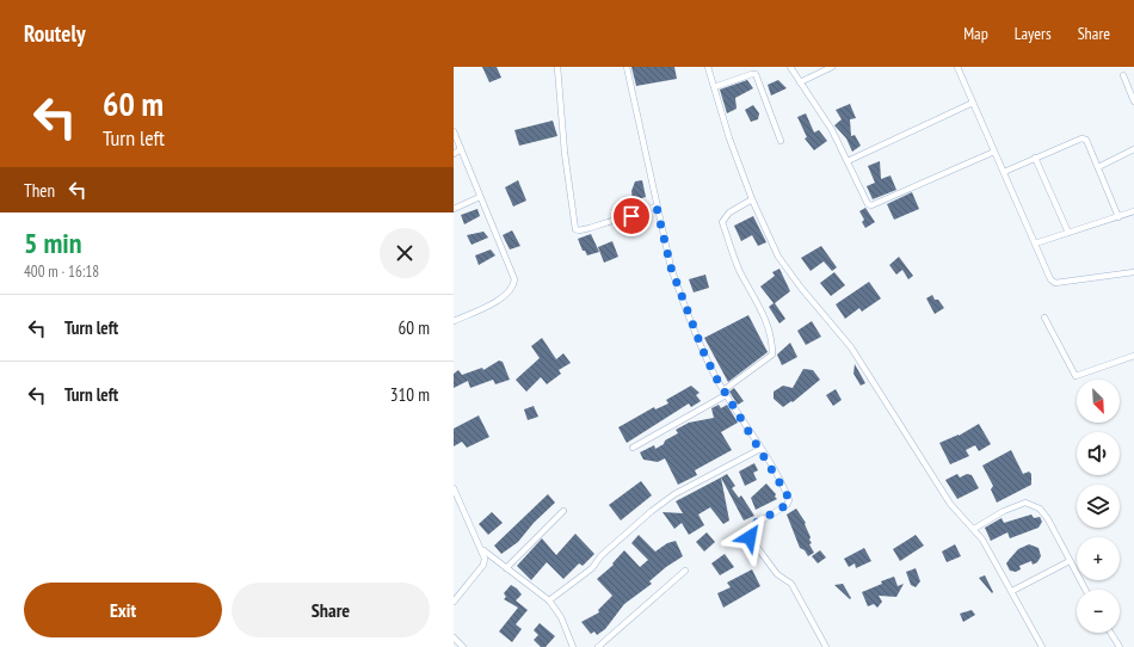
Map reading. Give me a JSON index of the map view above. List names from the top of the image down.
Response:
{
  "north": "bottom right",
  "page": {
    "header": "Routely",
    "nav": ["Map", "Layers", "Share"],
    "turn": ["60 m", "Turn left"],
    "then": "Then",
    "heading": ["5 min", "400 m · 16:18"],
    "list": [
      {
        "name": "Turn left",
        "value": "60 m"
      },
      {
        "name": "Turn left",
        "value": "310 m"
      }
    ],
    "map_buttons": ["+", "−"],
    "buttons": ["Exit", "Share"]
  }
}
